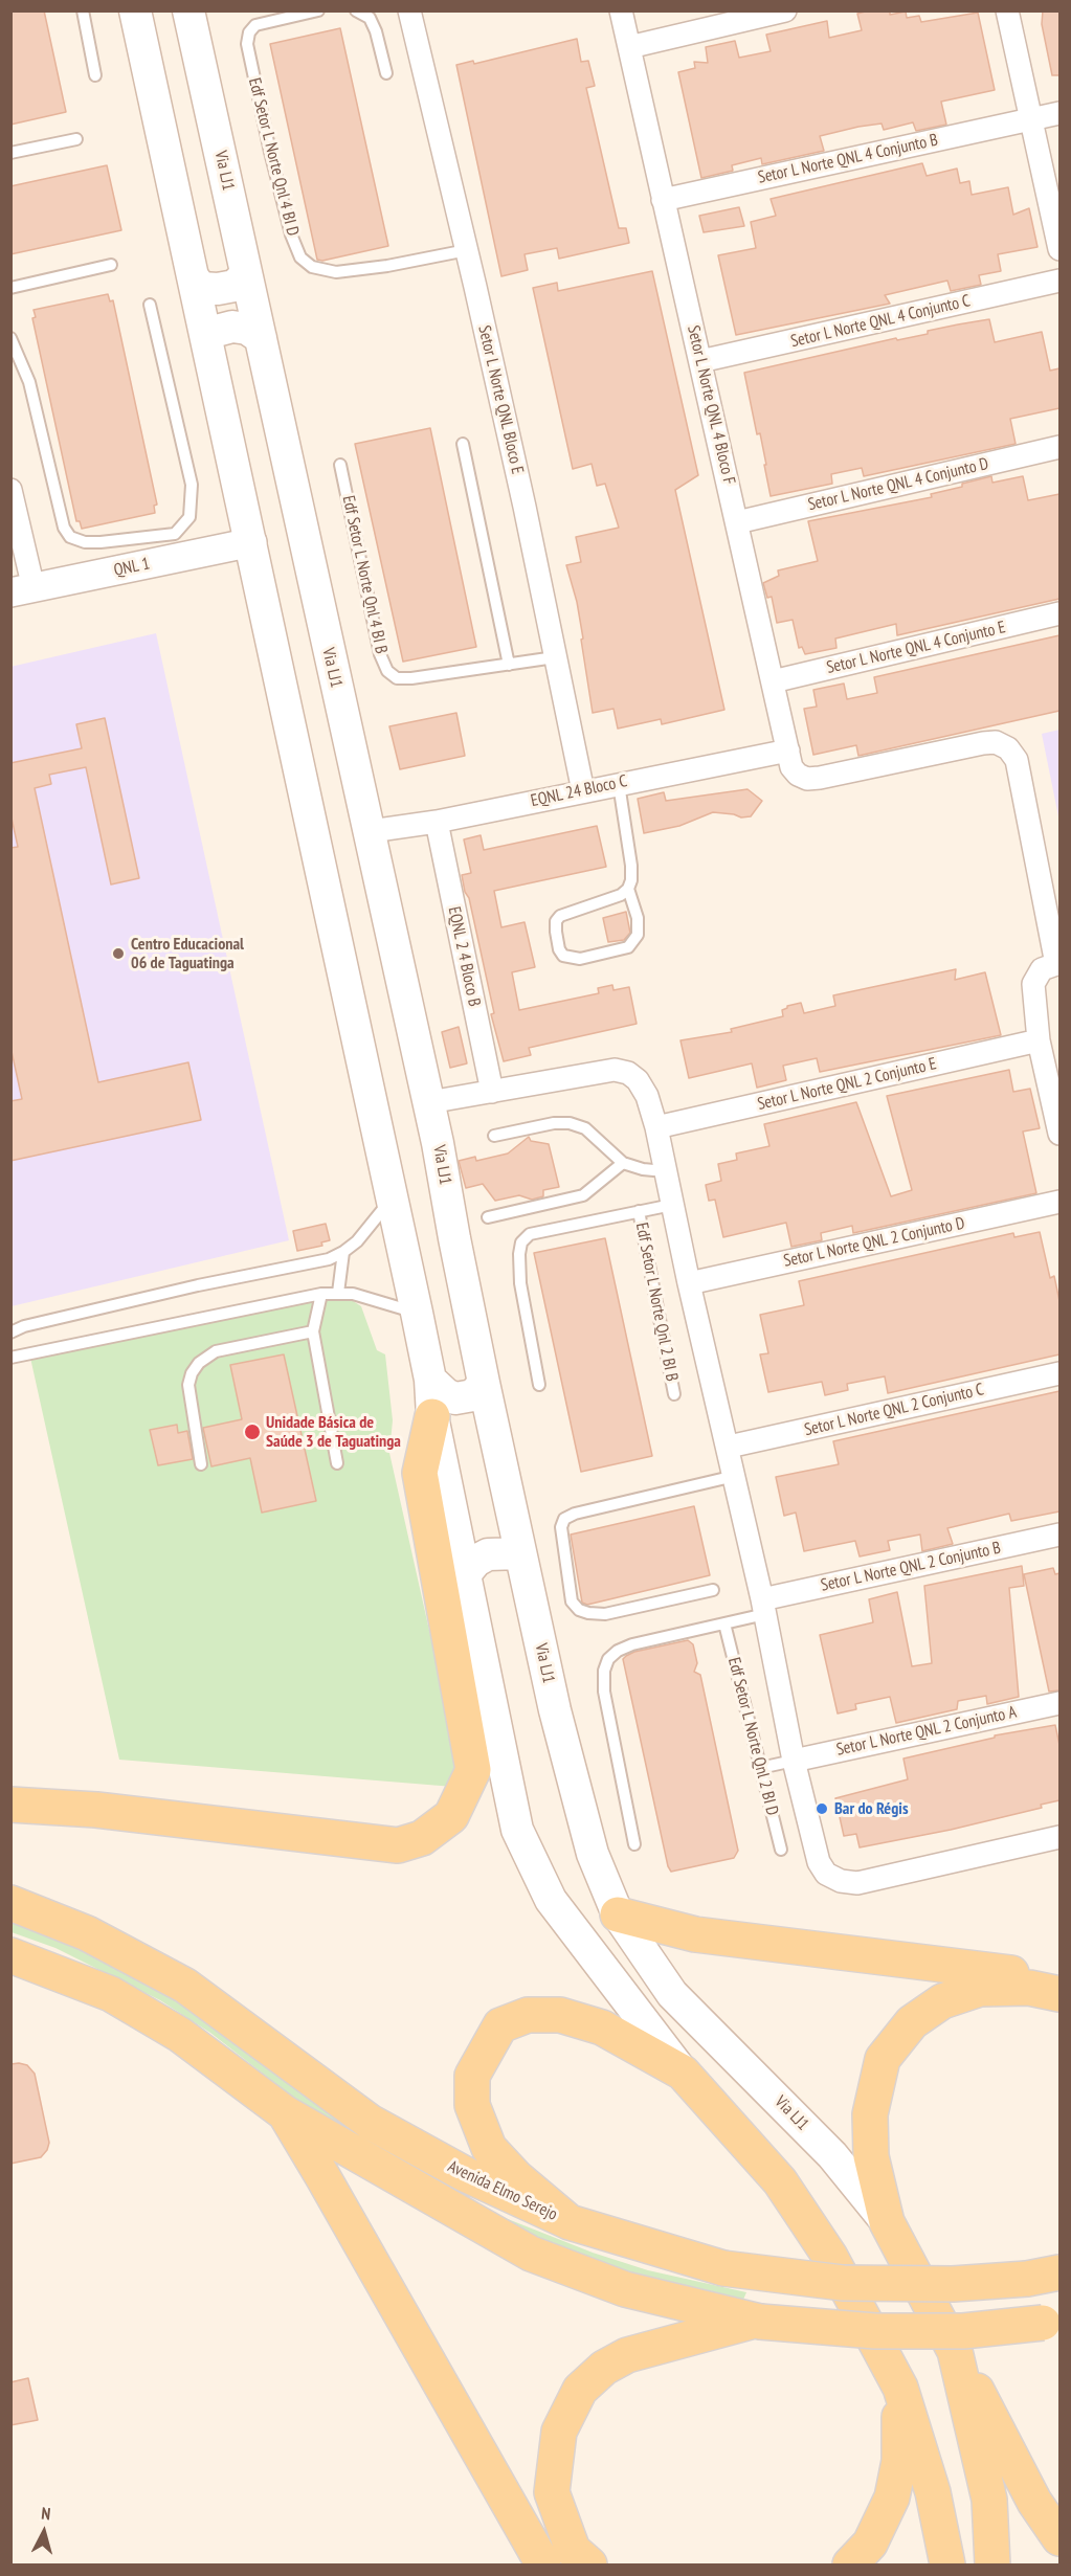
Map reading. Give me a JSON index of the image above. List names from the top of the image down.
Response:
{
  "streets": {
    "main road": ["Via LJ1", "Avenida Elmo Serejo"],
    "street": [
      "Setor L Norte QNL 4 Conjunto B",
      "Setor L Norte QNL 4 Conjunto C",
      "Setor L Norte QNL Bloco E",
      "Setor L Norte QNL 4 Bloco F",
      "Setor L Norte QNL 4 Conjunto D",
      "QNL 1",
      "Setor L Norte QNL 4 Conjunto E",
      "EQNL 24 Bloco C",
      "EQNL 2 4 Bloco B",
      "Setor L Norte QNL 2 Conjunto E",
      "Setor L Norte QNL 2 Conjunto D",
      "Setor L Norte QNL 2 Conjunto C",
      "Setor L Norte QNL 2 Conjunto B",
      "Setor L Norte QNL 2 Conjunto A"
    ],
    "lane": [
      "Edf Setor L Norte Qnl 4 BI D",
      "Edf Setor L Norte Qnl 4 BI B",
      "Edf Setor L Norte Qnl 2 BI B",
      "Edf Setor L Norte Qnl 2 BI D"
    ]
  },
  "crossings": [
    ["Edf Setor L Norte Qnl 4 BI D", "Setor L Norte QNL Bloco E"],
    ["Setor L Norte QNL 4 Conjunto B", "Setor L Norte QNL 4 Bloco F"],
    ["Via LJ1", "EQNL 24 Bloco C"],
    ["Setor L Norte QNL 4 Conjunto C", "Setor L Norte QNL 4 Bloco F"],
    ["Setor L Norte QNL Bloco E", "Edf Setor L Norte Qnl 4 BI B"],
    ["Setor L Norte QNL Bloco E", "EQNL 24 Bloco C"],
    ["Setor L Norte QNL 4 Bloco F", "Setor L Norte QNL 4 Conjunto D"],
    ["Setor L Norte QNL 4 Bloco F", "Setor L Norte QNL 4 Conjunto E"],
    ["Setor L Norte QNL 4 Bloco F", "EQNL 24 Bloco C"],
    ["EQNL 24 Bloco C", "EQNL 2 4 Bloco B"]
  ],
  "places": ["Centro Educacional 06 de Taguatinga", "Unidade Básica de Saúde 3 de Taguatinga", "Bar do Régis"],
  "north": "top"
}
